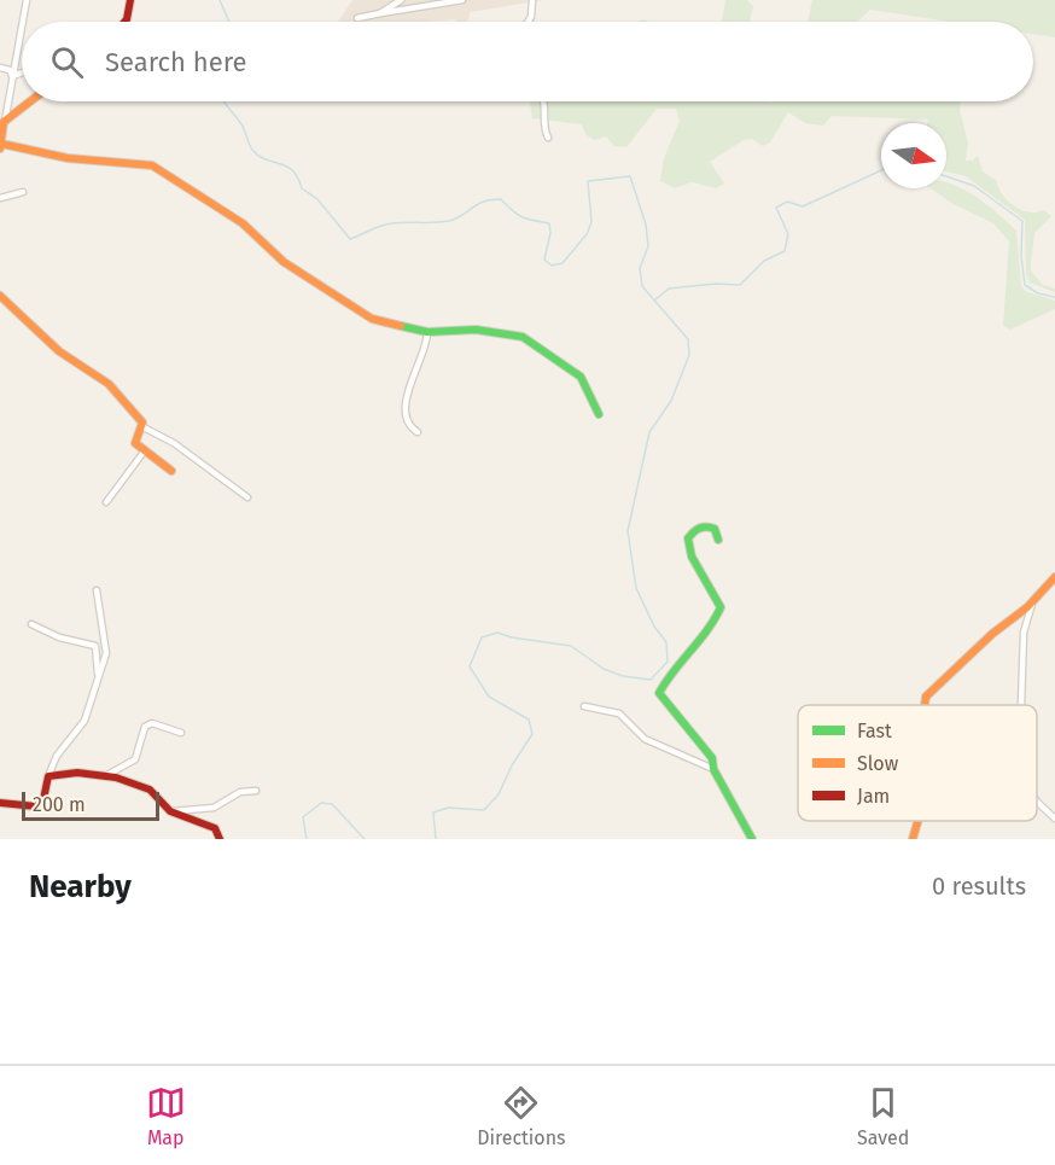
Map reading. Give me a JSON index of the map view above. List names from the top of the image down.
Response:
{
  "legend": ["Fast", "Slow", "Jam"],
  "scale_bar": "200 m",
  "north": "right",
  "page": {
    "search": "Search here",
    "scale": "200 m",
    "heading": ["Nearby", "0 results"],
    "nav": ["Map", "Directions", "Saved"]
  }
}
